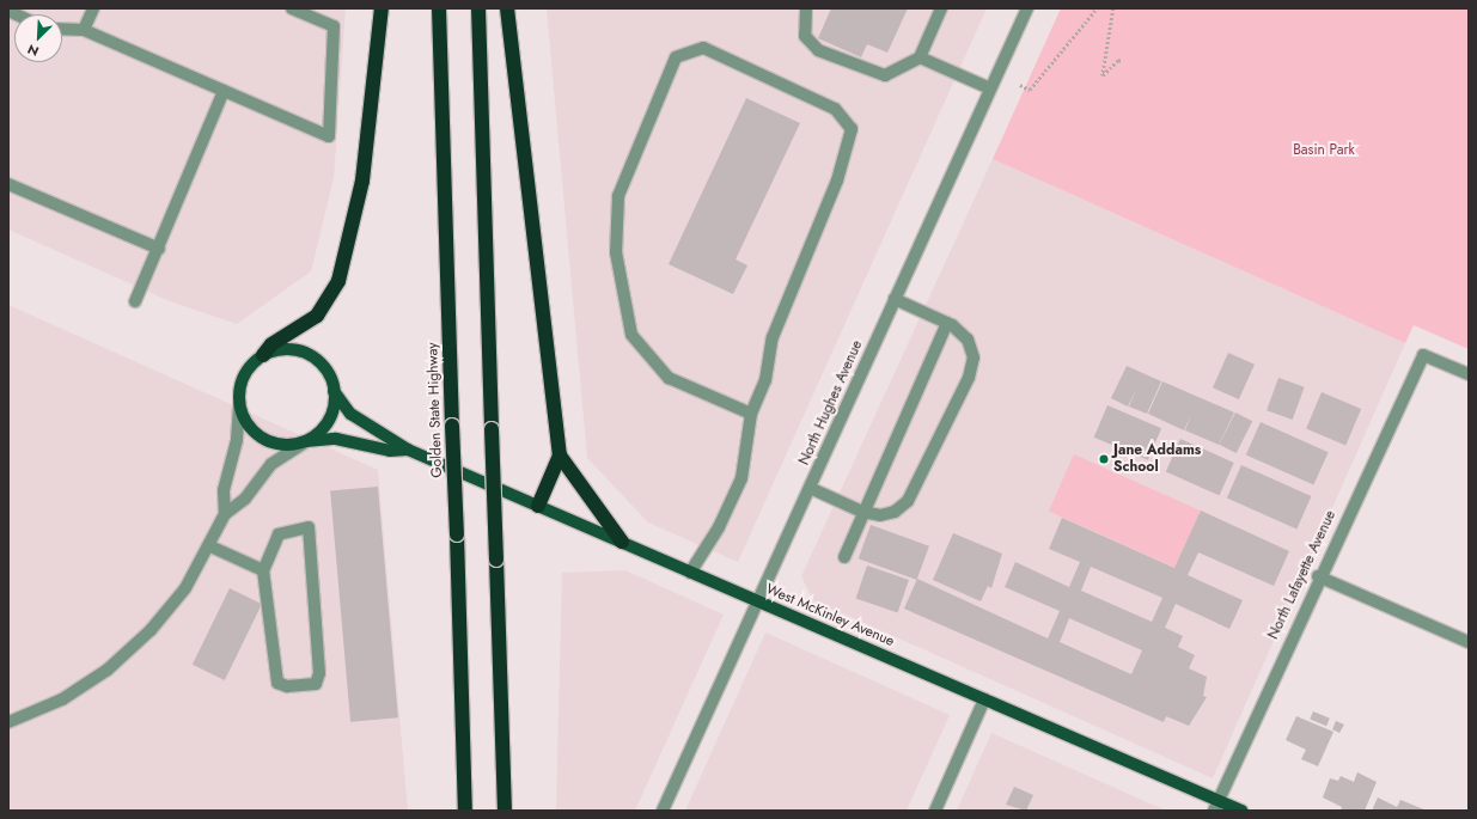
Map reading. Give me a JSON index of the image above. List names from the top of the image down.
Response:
{
  "streets": {
    "highway": ["Golden State Highway"],
    "main road": ["West McKinley Avenue"],
    "street": ["North Hughes Avenue", "North Lafayette Avenue"]
  },
  "crossings": [
    ["North Hughes Avenue", "West McKinley Avenue"],
    ["North Lafayette Avenue", "West McKinley Avenue"]
  ],
  "parks": ["Basin Park"],
  "places": ["Jane Addams School"],
  "north": "bottom left"
}
